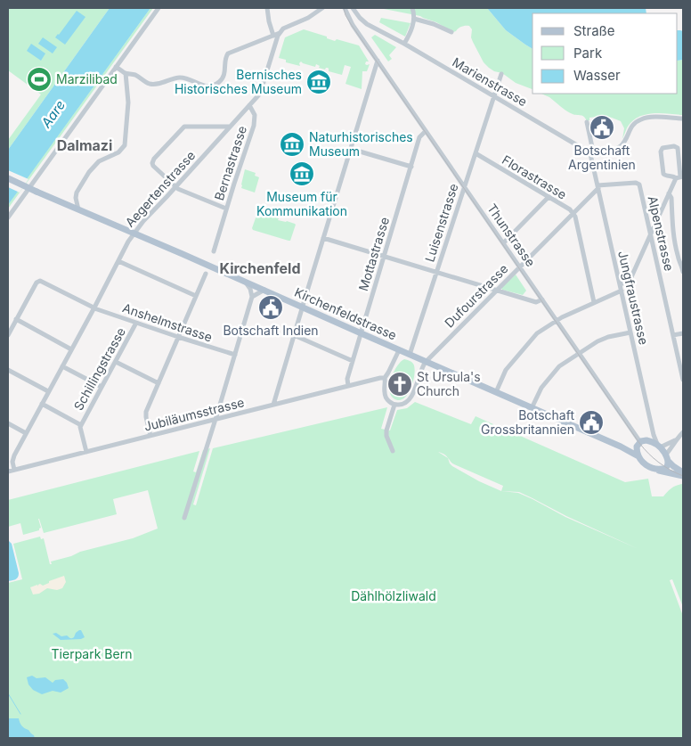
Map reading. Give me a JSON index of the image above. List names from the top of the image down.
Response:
{
  "streets": {
    "main road": ["Kirchenfeldstrasse"],
    "street": [
      "Marienstrasse",
      "Bernastrasse",
      "Florastrasse",
      "Aegertenstrasse",
      "Luisenstrasse",
      "Alpenstrasse",
      "Thunstrasse",
      "Mottastrasse",
      "Dufourstrasse",
      "Jungfraustrasse",
      "Anshelmstrasse",
      "Schillingstrasse",
      "Jubiläumsstrasse"
    ]
  },
  "crossings": [
    ["Marienstrasse", "Luisenstrasse"],
    ["Marienstrasse", "Jungfraustrasse"],
    ["Bernastrasse", "Aegertenstrasse"],
    ["Florastrasse", "Luisenstrasse"],
    ["Florastrasse", "Dufourstrasse"],
    ["Aegertenstrasse", "Kirchenfeldstrasse"],
    ["Aegertenstrasse", "Anshelmstrasse"],
    ["Aegertenstrasse", "Schillingstrasse"],
    ["Aegertenstrasse", "Jubiläumsstrasse"],
    ["Luisenstrasse", "Thunstrasse"],
    ["Luisenstrasse", "Kirchenfeldstrasse"],
    ["Alpenstrasse", "Dufourstrasse"],
    ["Alpenstrasse", "Jungfraustrasse"],
    ["Thunstrasse", "Mottastrasse"],
    ["Thunstrasse", "Dufourstrasse"],
    ["Thunstrasse", "Jungfraustrasse"],
    ["Thunstrasse", "Kirchenfeldstrasse"],
    ["Mottastrasse", "Kirchenfeldstrasse"],
    ["Mottastrasse", "Jubiläumsstrasse"],
    ["Dufourstrasse", "Jungfraustrasse"],
    ["Dufourstrasse", "Kirchenfeldstrasse"],
    ["Jungfraustrasse", "Kirchenfeldstrasse"],
    ["Anshelmstrasse", "Schillingstrasse"],
    ["Schillingstrasse", "Jubiläumsstrasse"]
  ],
  "districts": ["Dalmazi", "Kirchenfeld"],
  "water": ["Aare"],
  "parks": ["Dählhölzliwald", "Tierpark Bern"],
  "places": {
    "sports": ["Marzilibad"],
    "museum": ["Bernisches Historisches Museum", "Naturhistorisches Museum", "Museum für Kommunikation"],
    "public building": ["Botschaft Argentinien", "Botschaft Indien", "Botschaft Grossbritannien"],
    "church": ["St Ursula's Church"]
  },
  "legend": ["Straße", "Park", "Wasser"]
}
